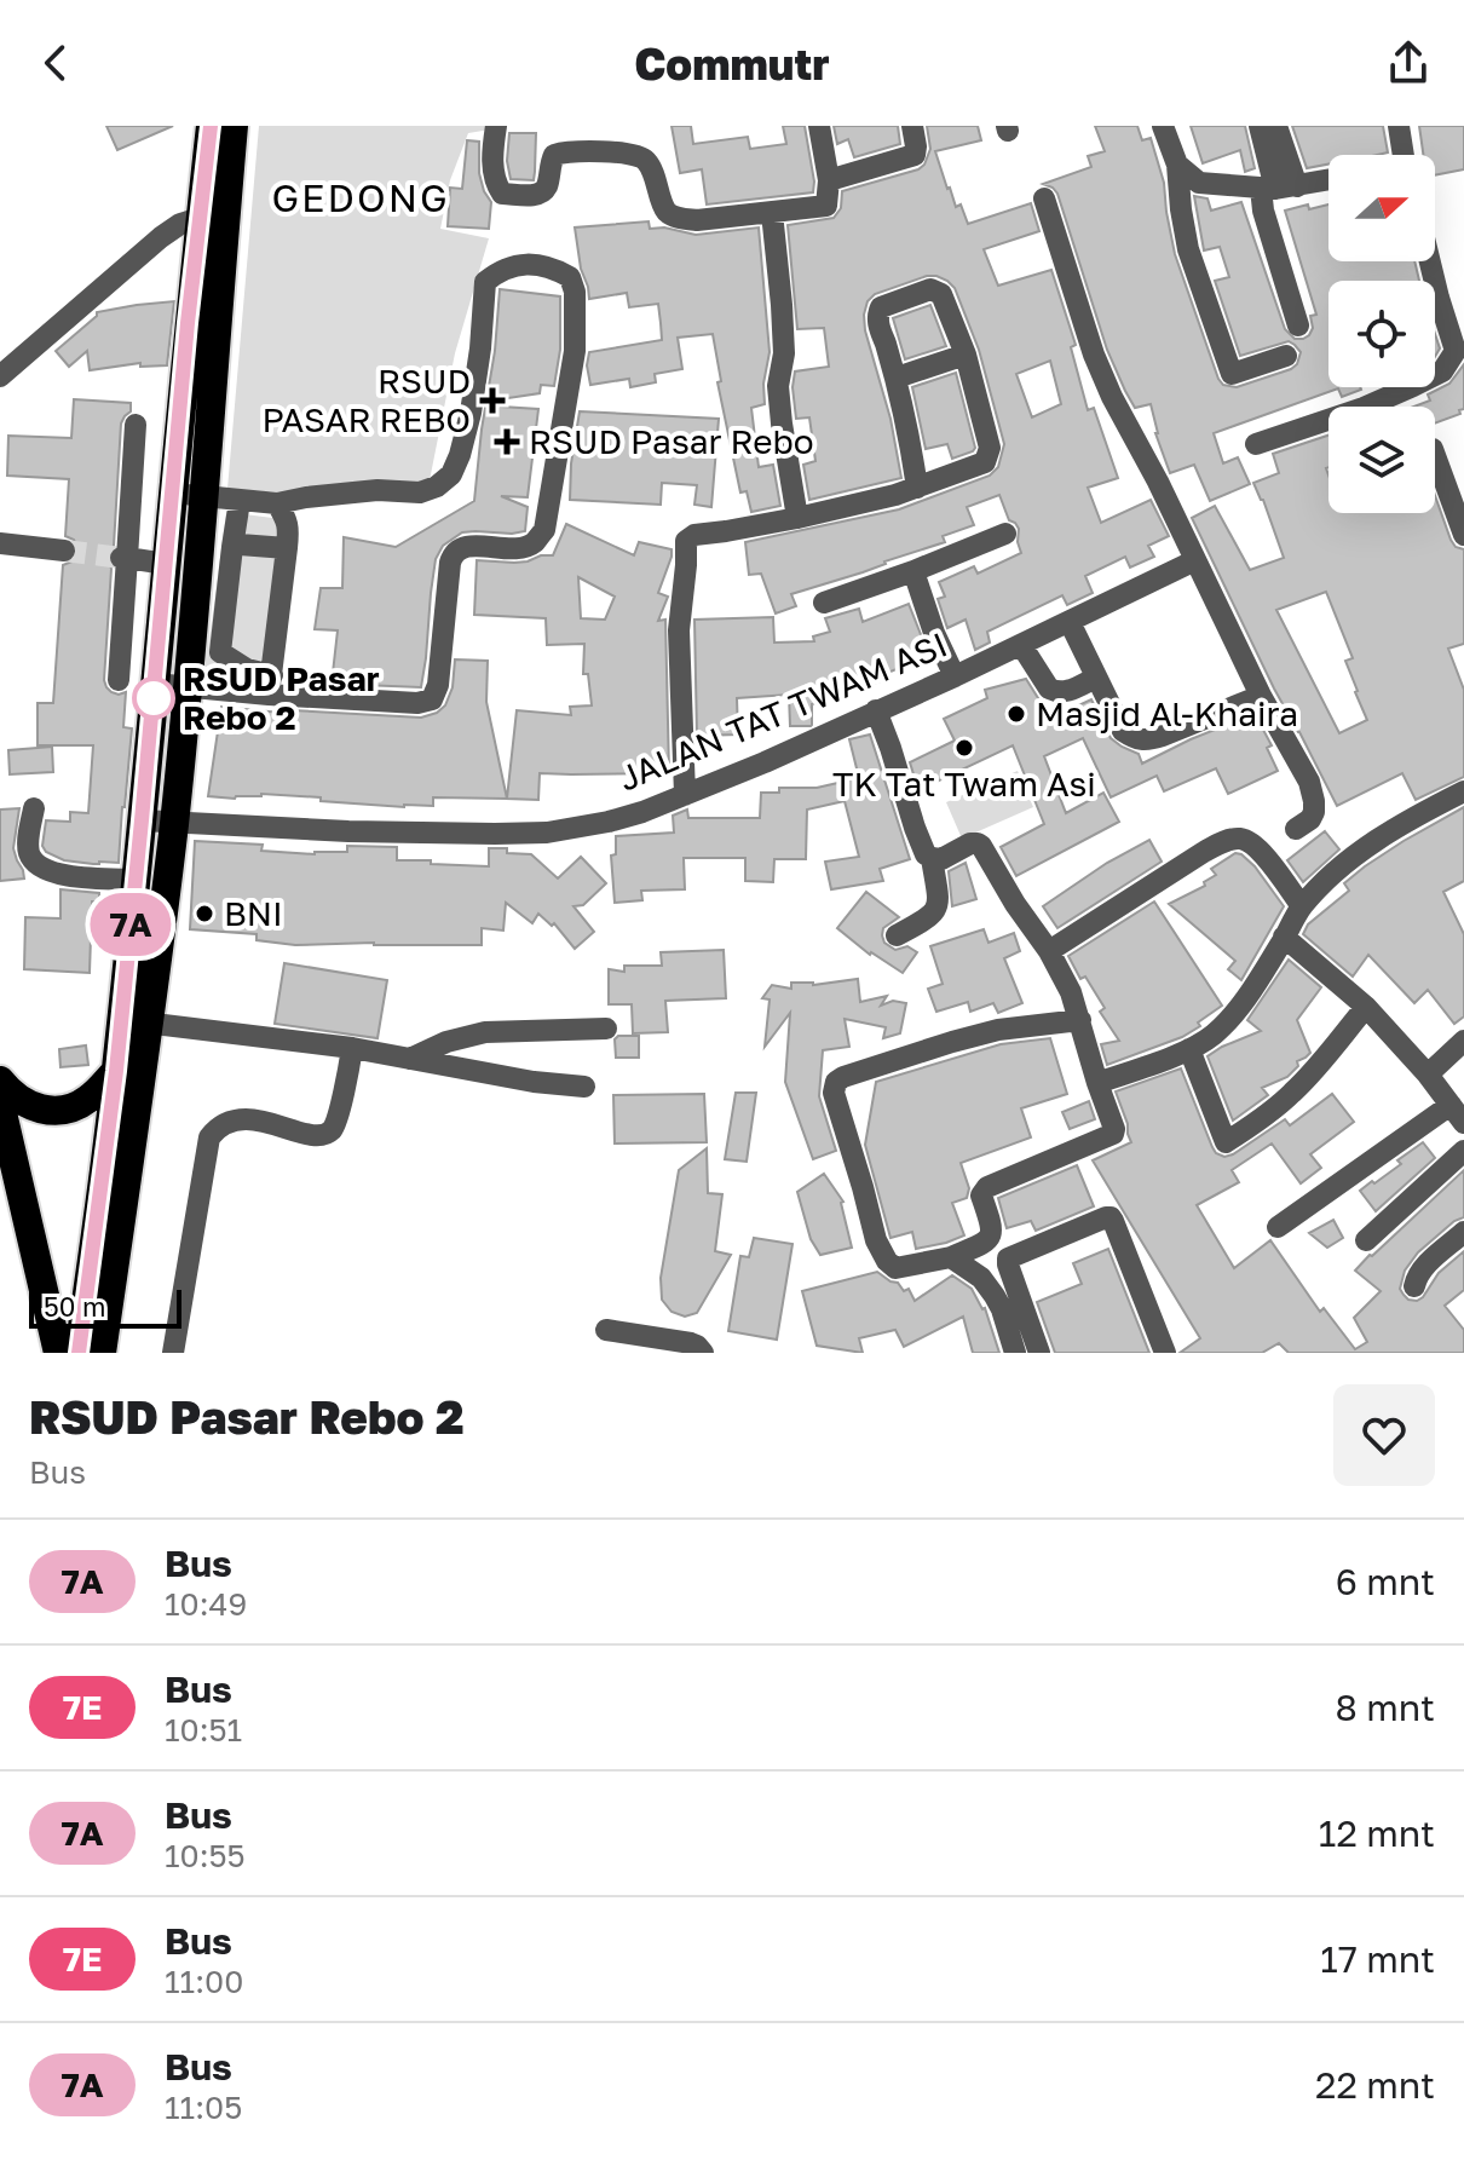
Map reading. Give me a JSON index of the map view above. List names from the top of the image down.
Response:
{
  "streets": {
    "street": ["JALAN TAT TWAM ASI"]
  },
  "districts": ["GEDONG"],
  "places": {
    "health": ["RSUD PASAR REBO", "RSUD Pasar Rebo"],
    "other": [
      "RSUD Pasar Rebo 2",
      "Masjid Al-Khaira",
      "TK Tat Twam Asi",
      "BNI"
    ]
  },
  "lines": ["bus line 7A"],
  "scale_bar": "50 m",
  "north": "right",
  "page": {
    "header": "Commutr",
    "on_map": "7A",
    "scale": "50 m",
    "heading": ["RSUD Pasar Rebo 2", "Bus"],
    "list": [
      {
        "mark": "7A",
        "name": "Bus",
        "note": "10:49",
        "value": "6 mnt"
      },
      {
        "mark": "7E",
        "name": "Bus",
        "note": "10:51",
        "value": "8 mnt"
      },
      {
        "mark": "7A",
        "name": "Bus",
        "note": "10:55",
        "value": "12 mnt"
      },
      {
        "mark": "7E",
        "name": "Bus",
        "note": "11:00",
        "value": "17 mnt"
      },
      {
        "mark": "7A",
        "name": "Bus",
        "note": "11:05",
        "value": "22 mnt"
      }
    ]
  }
}
